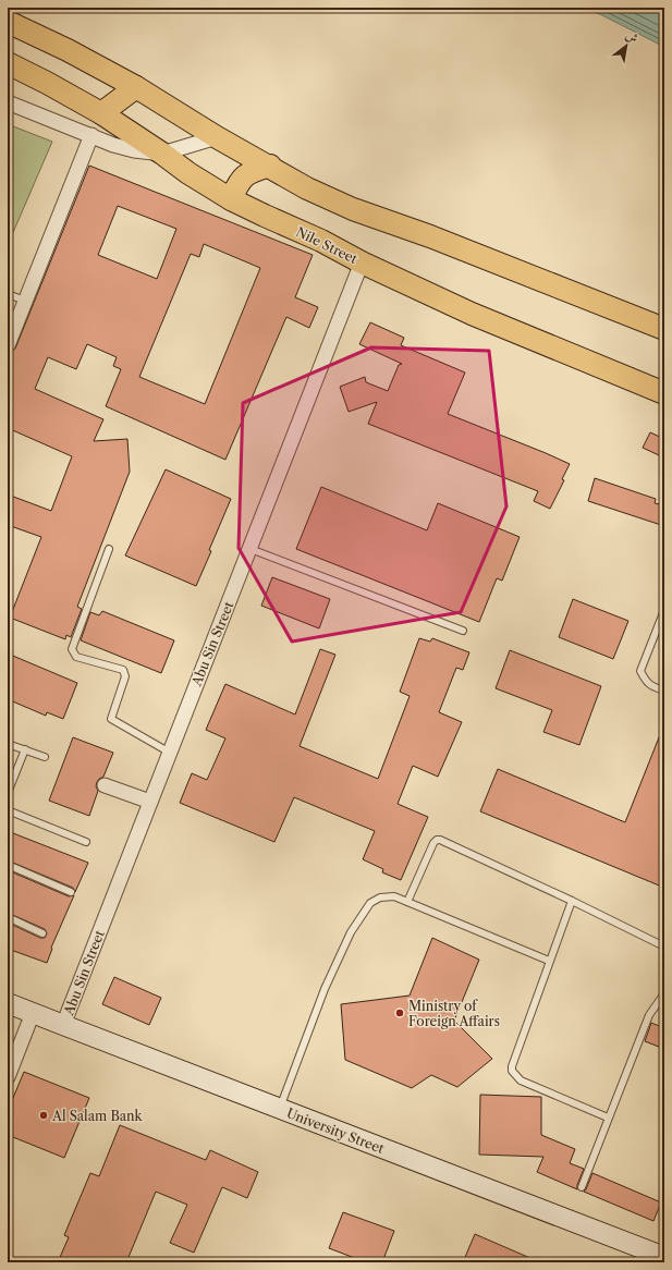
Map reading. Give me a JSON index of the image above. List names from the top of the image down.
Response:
{
  "streets": {
    "main road": ["Nile Street", "University Street"],
    "street": ["Abu Sin Street"]
  },
  "crossings": [
    ["Nile Street", "Abu Sin Street"],
    ["Abu Sin Street", "University Street"]
  ],
  "places": ["Ministry of Foreign Affairs", "Al Salam Bank"],
  "north": "top right"
}
